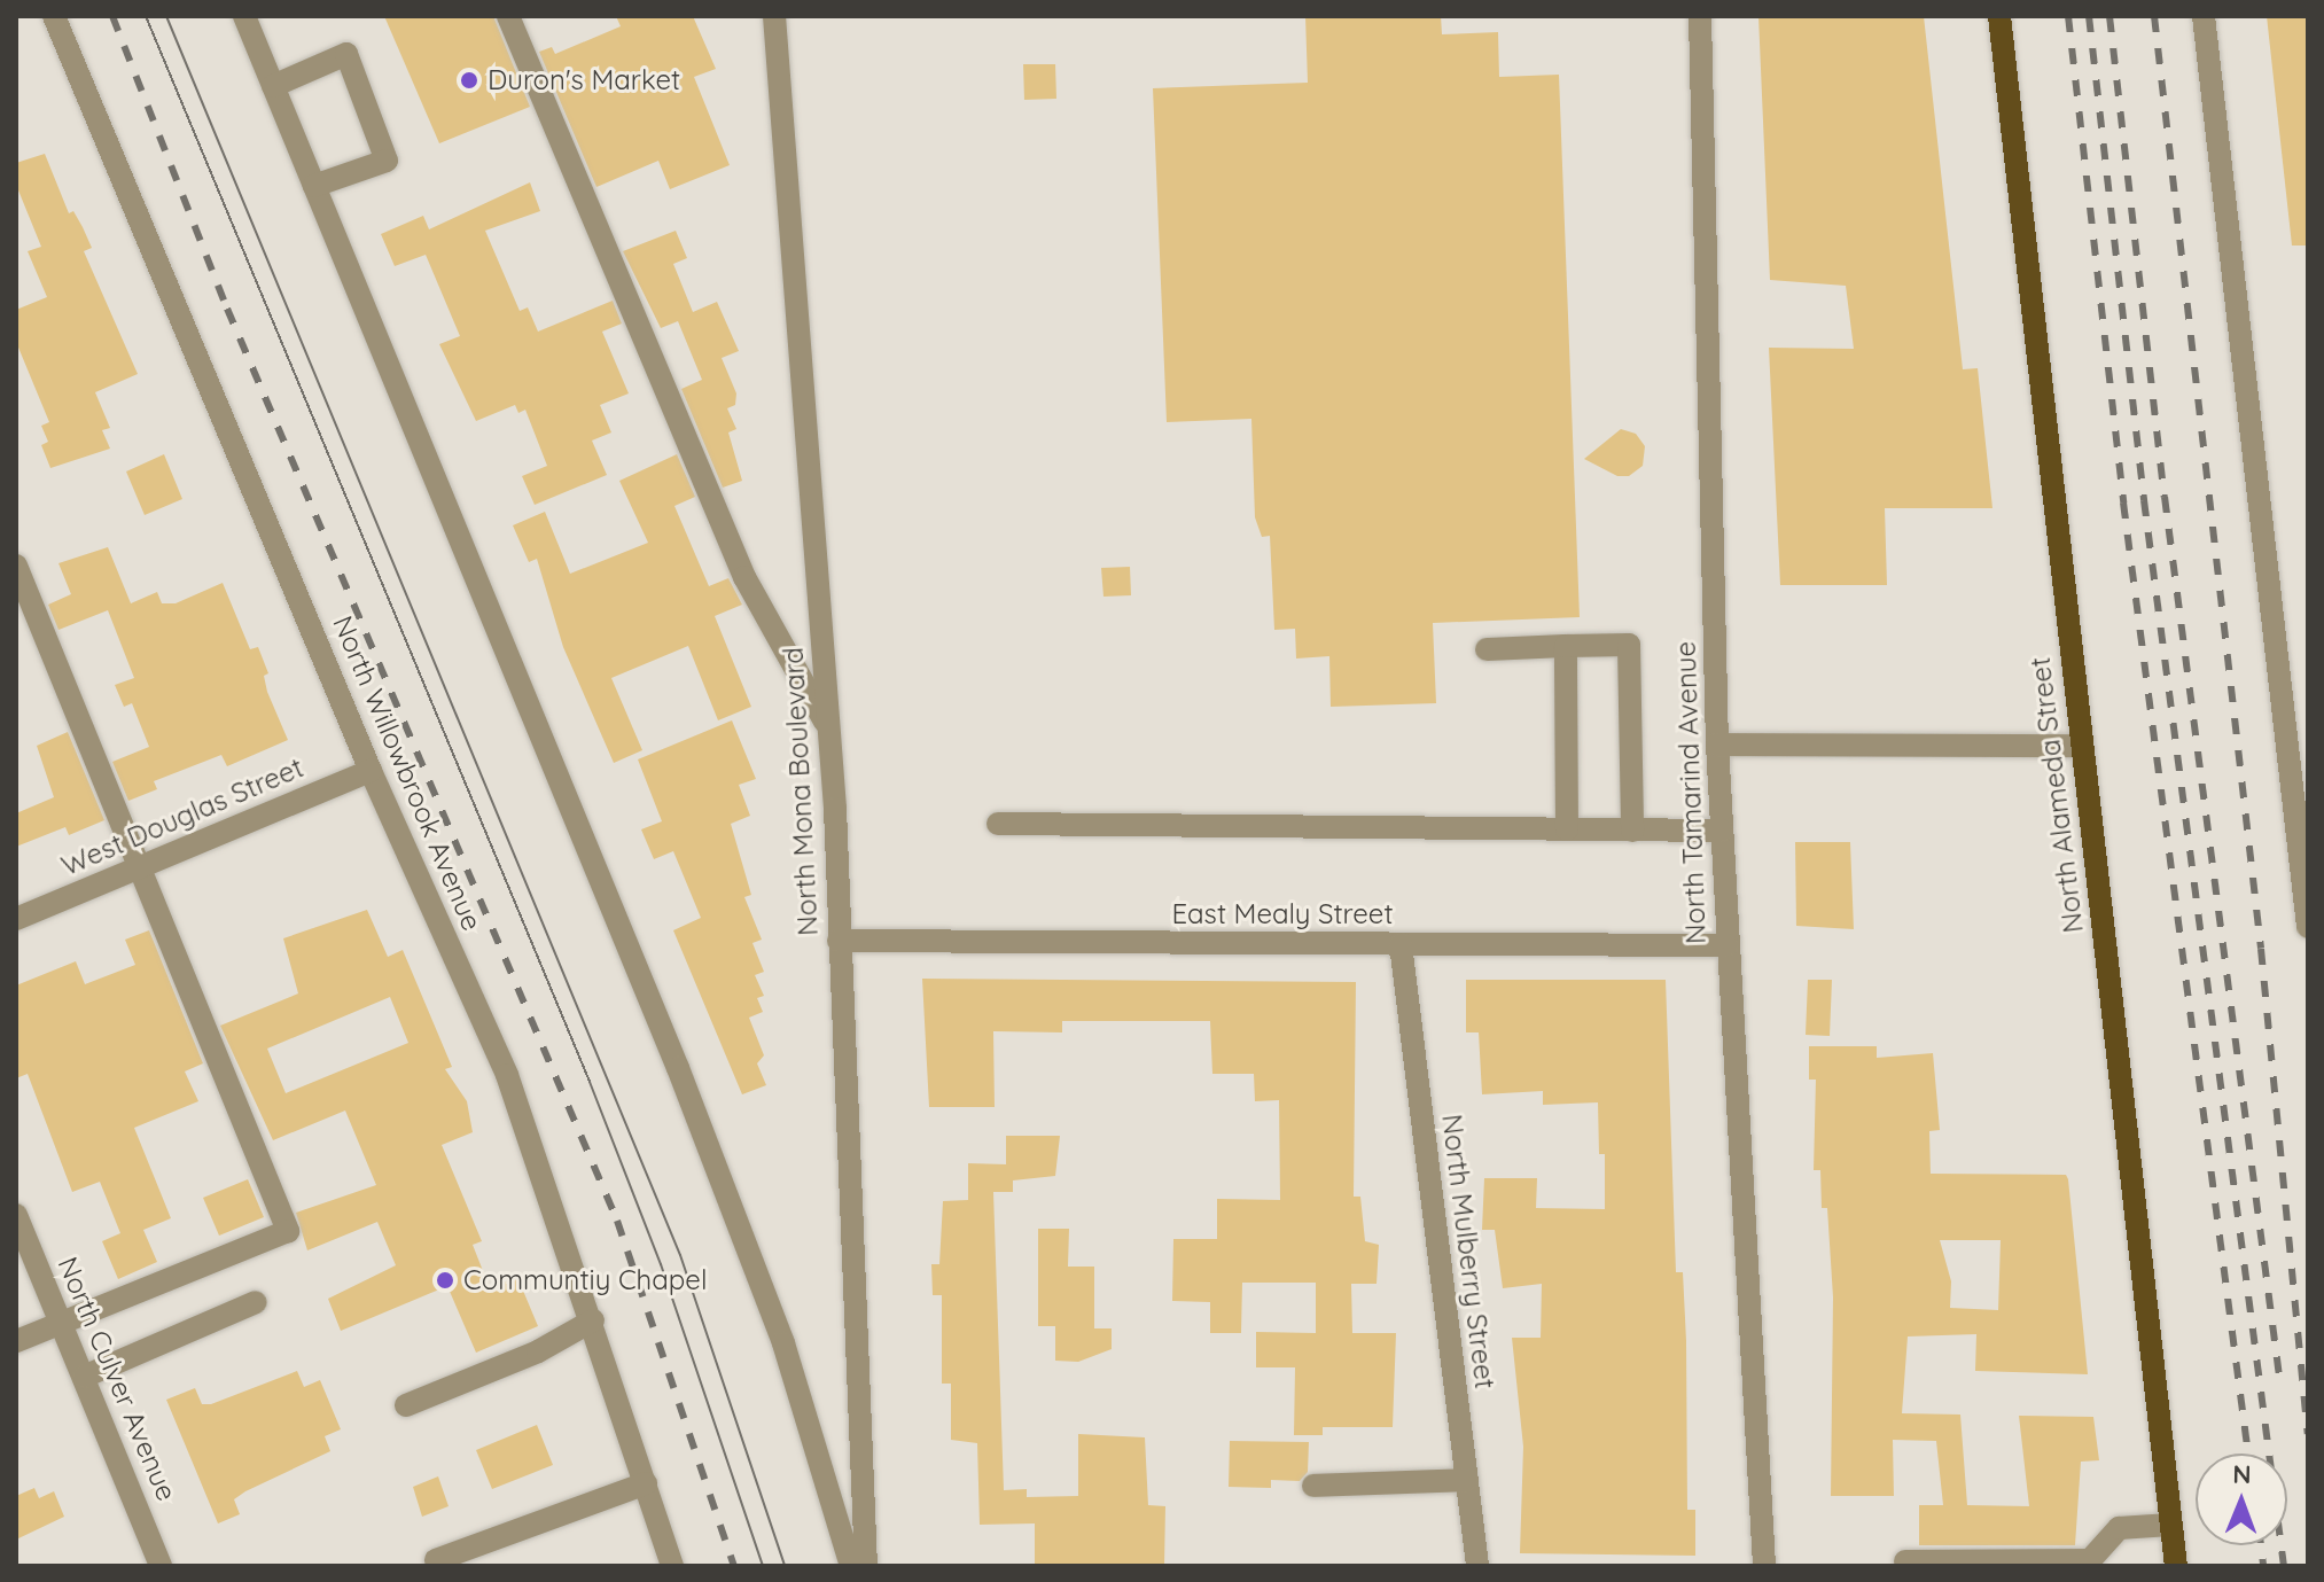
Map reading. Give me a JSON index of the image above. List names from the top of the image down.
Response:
{
  "streets": {
    "main road": ["North Alameda Street"],
    "street": [
      "North Willowbrook Avenue",
      "North Mona Boulevard",
      "North Tamarind Avenue",
      "West Douglas Street",
      "East Mealy Street",
      "North Mulberry Street",
      "North Culver Avenue"
    ]
  },
  "crossings": [
    ["North Willowbrook Avenue", "West Douglas Street"],
    ["North Mona Boulevard", "East Mealy Street"],
    ["North Tamarind Avenue", "East Mealy Street"],
    ["East Mealy Street", "North Mulberry Street"]
  ],
  "places": ["Duron's Market", "Communtiy Chapel"],
  "north": "top"
}
